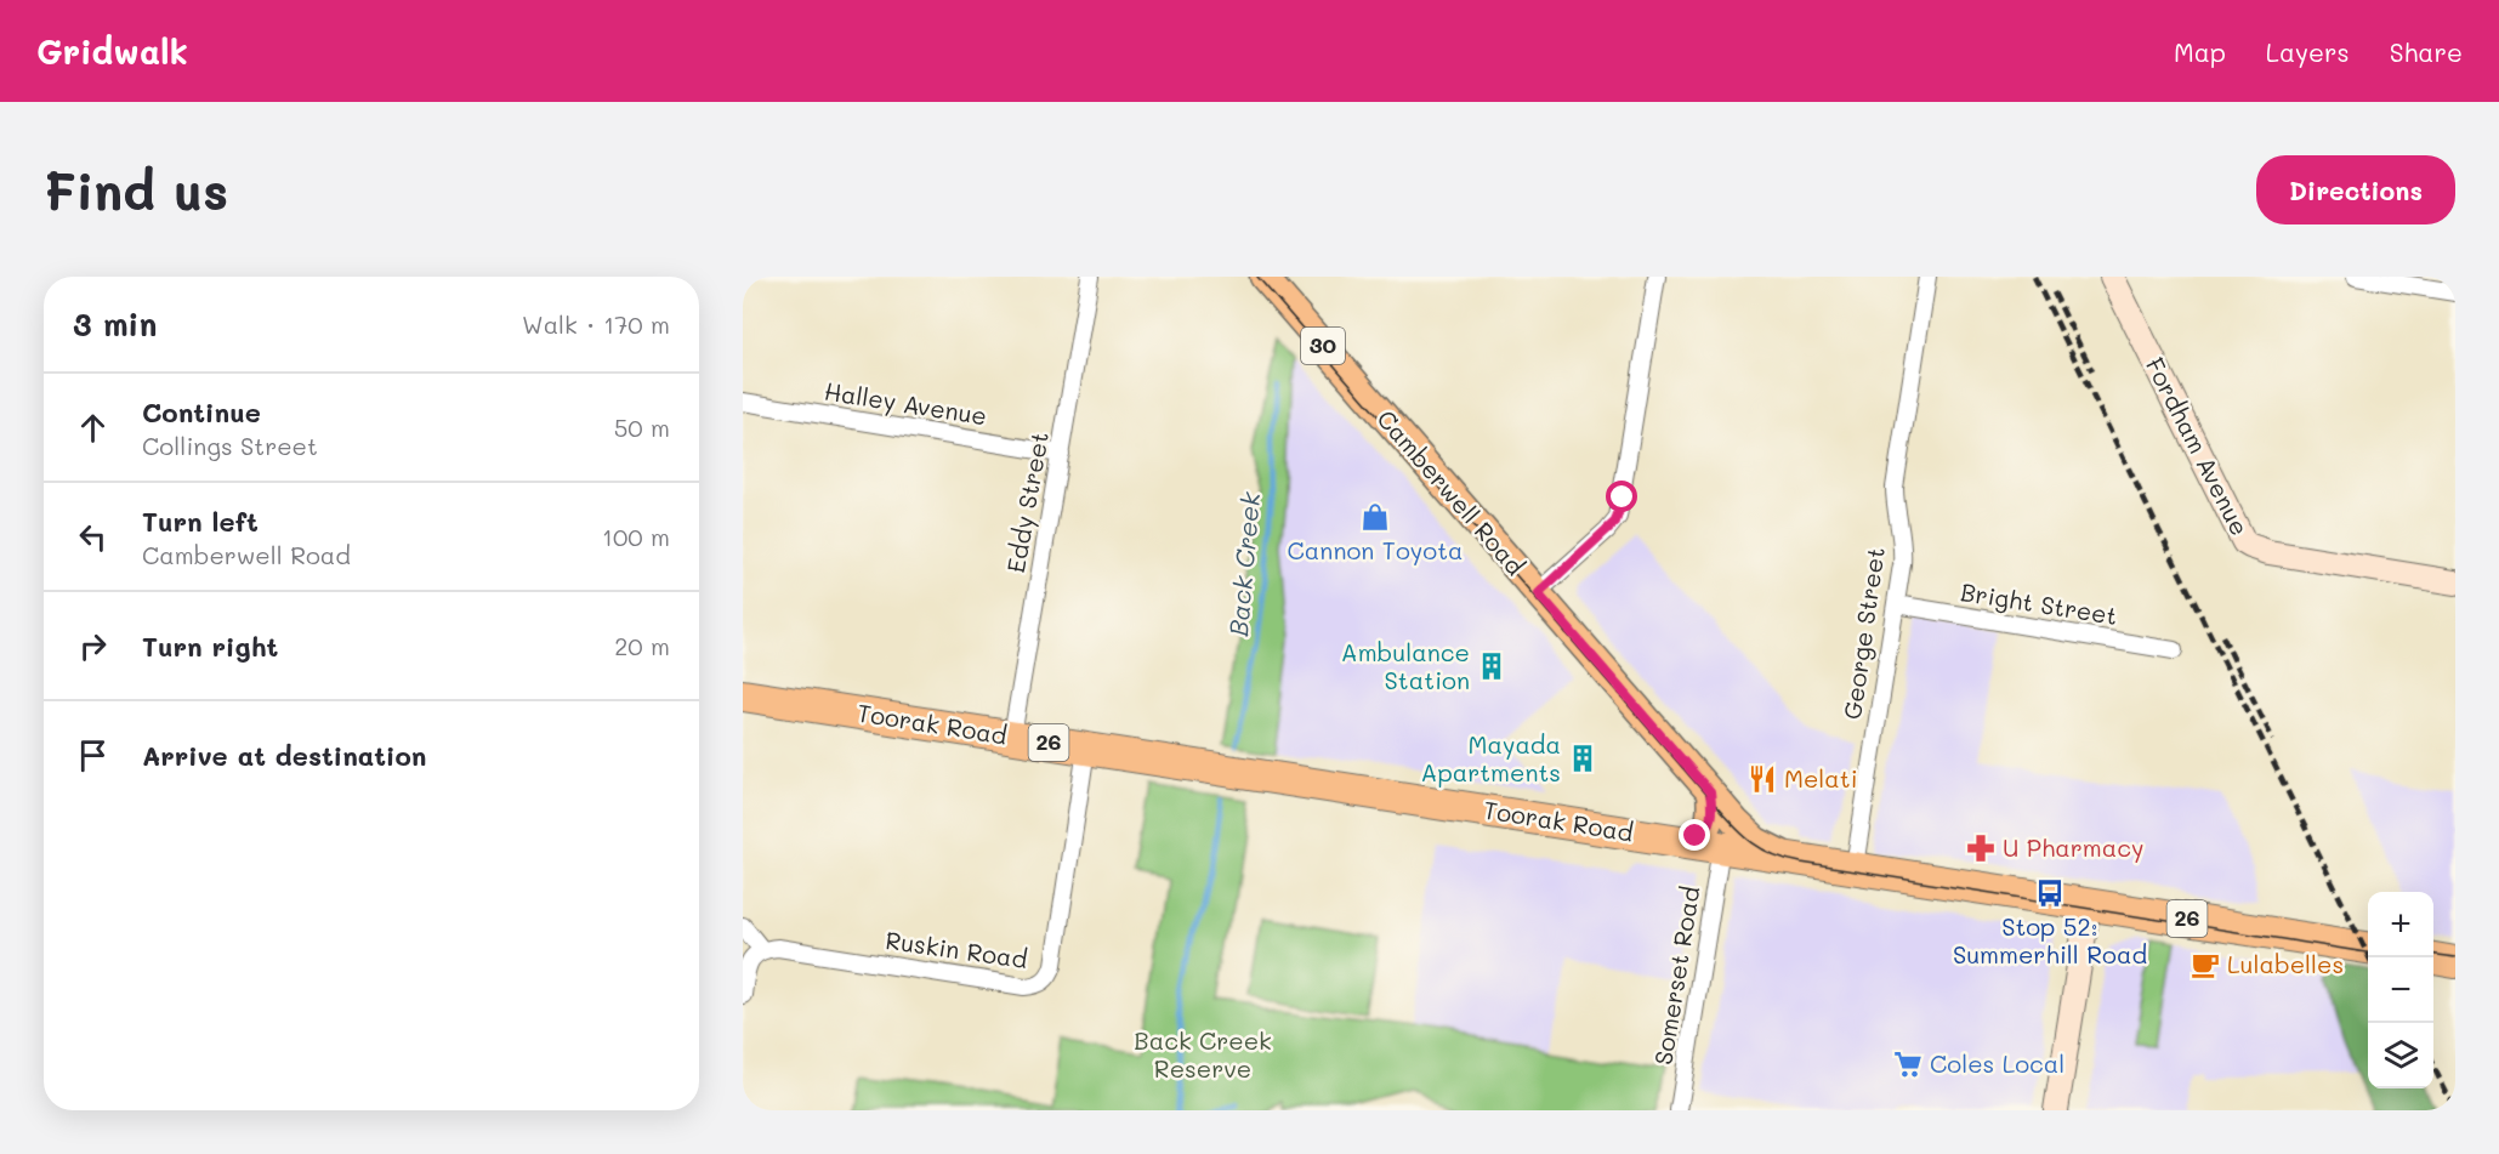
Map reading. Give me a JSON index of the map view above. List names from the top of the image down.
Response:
{
  "streets": {
    "highway": ["Toorak Road", "26"],
    "main road": ["30", "Camberwell Road"],
    "street": [
      "Halley Avenue",
      "Fordham Avenue",
      "Eddy Street",
      "Bright Street",
      "George Street",
      "Ruskin Road",
      "Somerset Road"
    ]
  },
  "crossings": [
    ["Halley Avenue", "Eddy Street"],
    ["Camberwell Road", "Toorak Road"],
    ["Eddy Street", "Toorak Road"],
    ["Bright Street", "George Street"],
    ["George Street", "Toorak Road"],
    ["Toorak Road", "Ruskin Road"],
    ["Toorak Road", "Somerset Road"]
  ],
  "water": ["Back Creek"],
  "parks": ["Back Creek Reserve"],
  "places": {
    "shop": ["Cannon Toyota"],
    "building": ["Ambulance Station", "Mayada Apartments"],
    "restaurant": ["Melati"],
    "pharmacy": ["U Pharmacy"],
    "bus stop": ["Stop 52: Summerhill Road"],
    "cafe": ["Lulabelles"],
    "supermarket": ["Coles Local"]
  },
  "page": {
    "header": "Gridwalk",
    "nav": ["Map", "Layers", "Share"],
    "buttons": "Directions",
    "title": "Find us",
    "heading": ["3 min", "Walk · 170 m"],
    "list": [
      ["Continue", "Collings Street", "50 m"],
      ["Turn left", "Camberwell Road", "100 m"],
      ["Turn right", "20 m"],
      "Arrive at destination"
    ],
    "map_buttons": ["+", "−"]
  }
}
